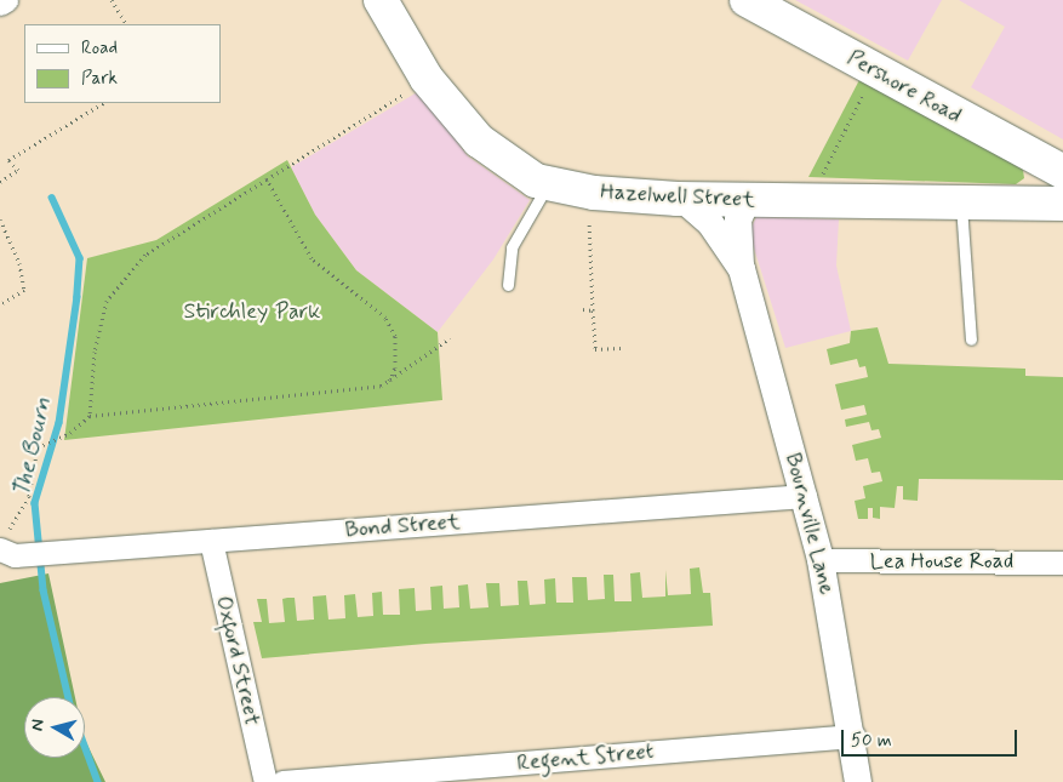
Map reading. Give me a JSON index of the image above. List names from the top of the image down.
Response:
{
  "streets": {
    "main road": ["Pershore Road", "Hazelwell Street"],
    "street": [
      "Bournville Lane",
      "Bond Street",
      "Lea House Road",
      "Oxford Street",
      "Regent Street"
    ]
  },
  "crossings": [
    ["Hazelwell Street", "Bournville Lane"],
    ["Bournville Lane", "Bond Street"],
    ["Bournville Lane", "Lea House Road"],
    ["Bournville Lane", "Regent Street"],
    ["Bond Street", "Oxford Street"]
  ],
  "water": ["The Bourn"],
  "parks": ["Stirchley Park"],
  "legend": ["Road", "Park"],
  "scale_bar": "50 m",
  "north": "left"
}
